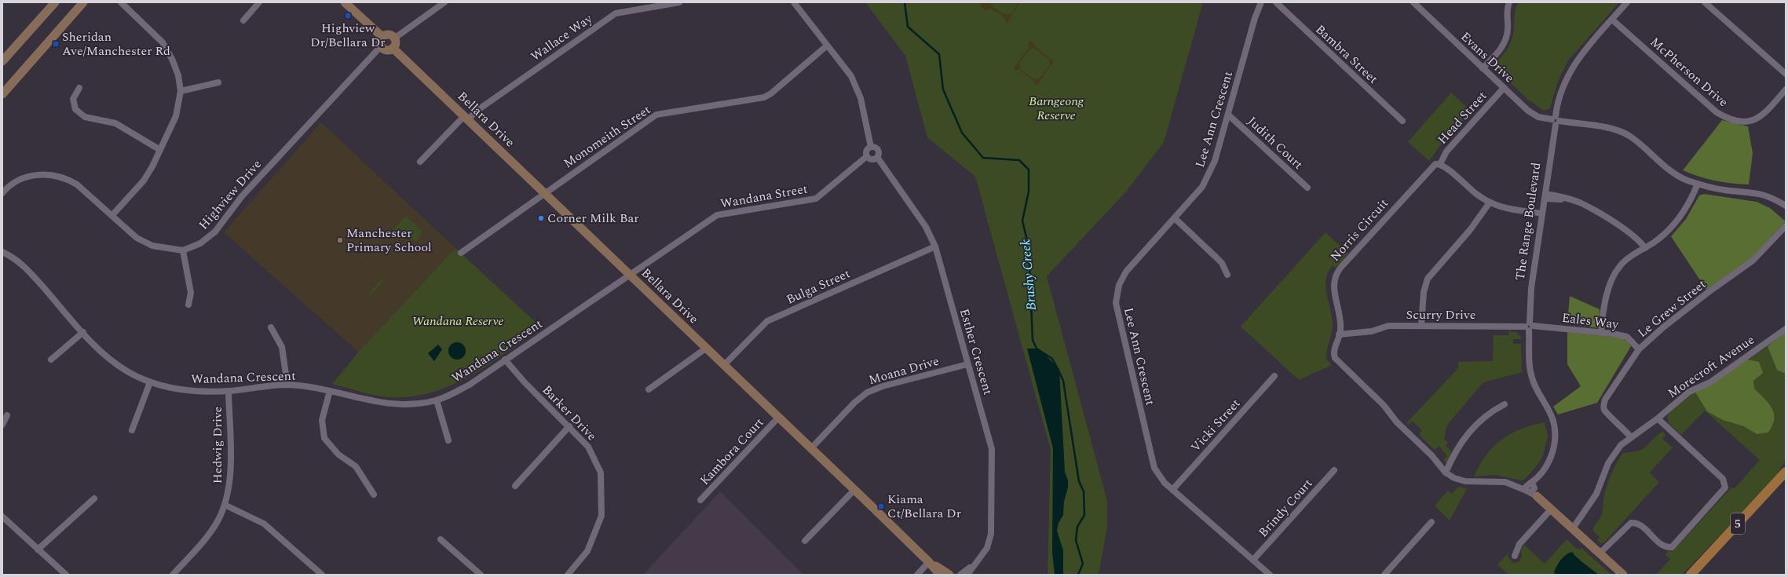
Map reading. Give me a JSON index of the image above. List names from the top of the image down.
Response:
{
  "streets": {
    "main road": ["Bellara Drive", "5"],
    "street": [
      "Wallace Way",
      "Bambra Street",
      "Evans Drive",
      "McPherson Drive",
      "Head Street",
      "Lee Ann Crescent",
      "Monomeith Street",
      "Judith Court",
      "Highview Drive",
      "Wandana Street",
      "The Range Boulevard",
      "Norris Circuit",
      "Bulga Street",
      "Le Grew Street",
      "Scurry Drive",
      "Eales Way",
      "Wandana Crescent",
      "Esther Crescent",
      "Morecroft Avenue",
      "Moana Drive",
      "Barker Drive",
      "Vicki Street",
      "Hedwig Drive",
      "Kambora Court",
      "Brindy Court"
    ]
  },
  "crossings": [
    ["Wallace Way", "Bellara Drive"],
    ["Evans Drive", "Head Street"],
    ["Evans Drive", "The Range Boulevard"],
    ["McPherson Drive", "The Range Boulevard"],
    ["Head Street", "Norris Circuit"],
    ["Bellara Drive", "Monomeith Street"],
    ["Bellara Drive", "Highview Drive"],
    ["Bellara Drive", "Wandana Street"],
    ["Bellara Drive", "Bulga Street"],
    ["Bellara Drive", "Wandana Crescent"],
    ["Bellara Drive", "Moana Drive"],
    ["Bellara Drive", "Kambora Court"],
    ["Lee Ann Crescent", "Judith Court"],
    ["Lee Ann Crescent", "Vicki Street"],
    ["Lee Ann Crescent", "Brindy Court"],
    ["Wandana Street", "Wandana Crescent"],
    ["Wandana Street", "Esther Crescent"],
    ["The Range Boulevard", "Norris Circuit"],
    ["The Range Boulevard", "Scurry Drive"],
    ["The Range Boulevard", "Eales Way"],
    ["Norris Circuit", "Scurry Drive"],
    ["Bulga Street", "Esther Crescent"],
    ["Le Grew Street", "Eales Way"],
    ["Le Grew Street", "Morecroft Avenue"],
    ["Scurry Drive", "Eales Way"],
    ["Wandana Crescent", "Barker Drive"],
    ["Wandana Crescent", "Hedwig Drive"],
    ["Esther Crescent", "Moana Drive"]
  ],
  "water": ["Brushy Creek"],
  "parks": ["Barngeong Reserve", "Wandana Reserve"],
  "places": {
    "transit": ["Highview Dr/Bellara Dr", "Sheridan Ave/Manchester Rd", "Kiama Ct/Bellara Dr"],
    "other": ["Corner Milk Bar", "Manchester Primary School"]
  }
}
